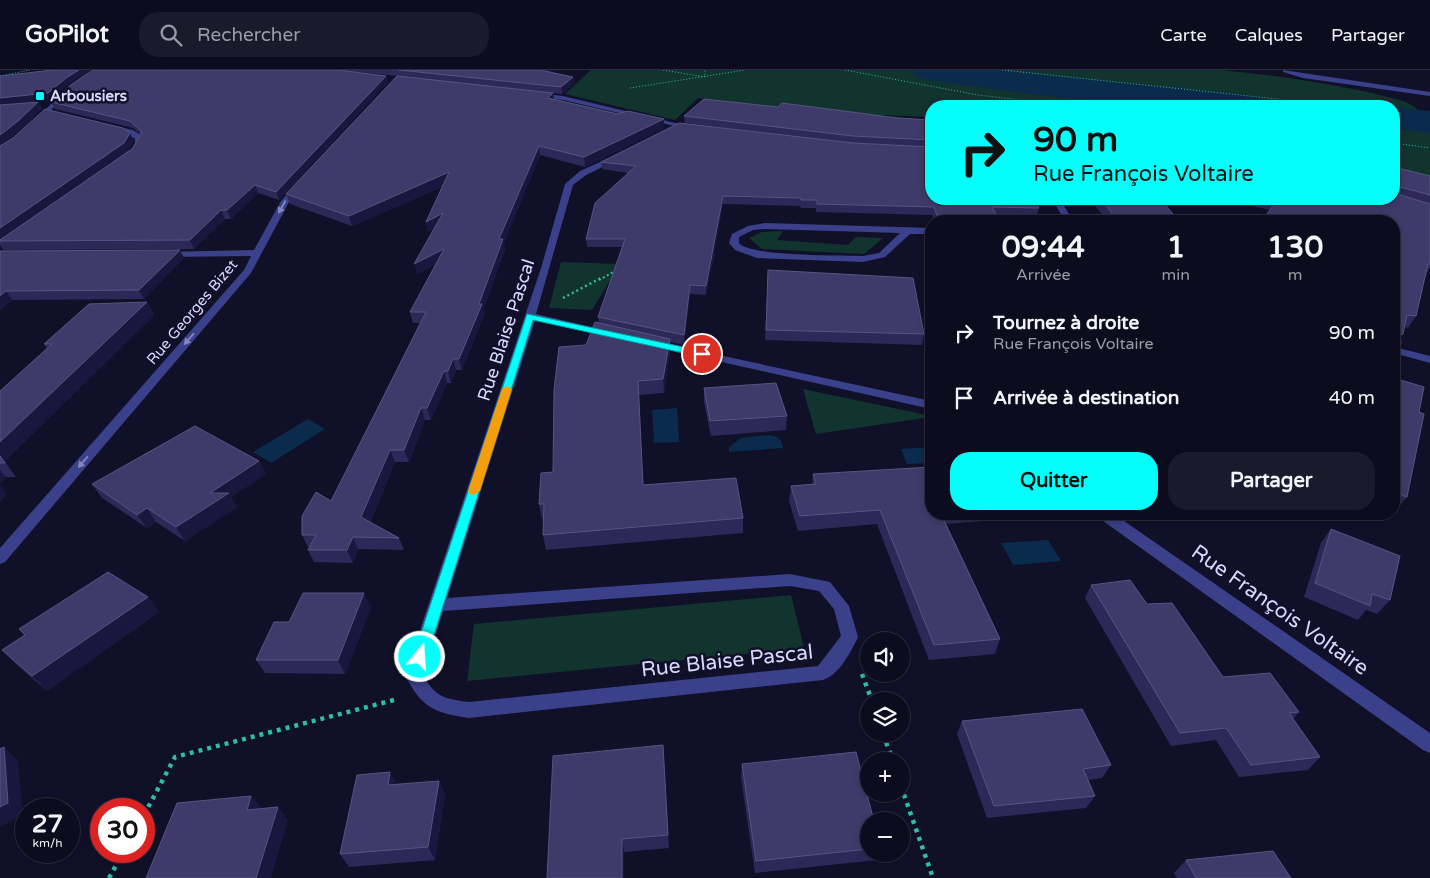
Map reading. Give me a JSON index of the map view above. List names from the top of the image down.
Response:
{
  "streets": {
    "street": ["Rue Georges Bizet", "Rue Blaise Pascal", "Rue François Voltaire"]
  },
  "one_way": ["Rue Georges Bizet"],
  "places": {
    "transit": ["Arbousiers"]
  },
  "page": {
    "header": "GoPilot",
    "search": "Rechercher",
    "nav": ["Carte", "Calques", "Partager"],
    "turn": ["90 m", "Rue François Voltaire"],
    "eta": [
      "09:44",
      "Arrivée",
      "1",
      "min",
      "130",
      "m"
    ],
    "list": [
      {
        "name": "Tournez à droite",
        "note": "Rue François Voltaire",
        "value": "90 m"
      },
      {
        "name": "Arrivée à destination",
        "value": "40 m"
      }
    ],
    "buttons": ["Quitter", "Partager"],
    "map_buttons": ["+", "−"],
    "speed": "27 km/h",
    "limit": "30"
  }
}
